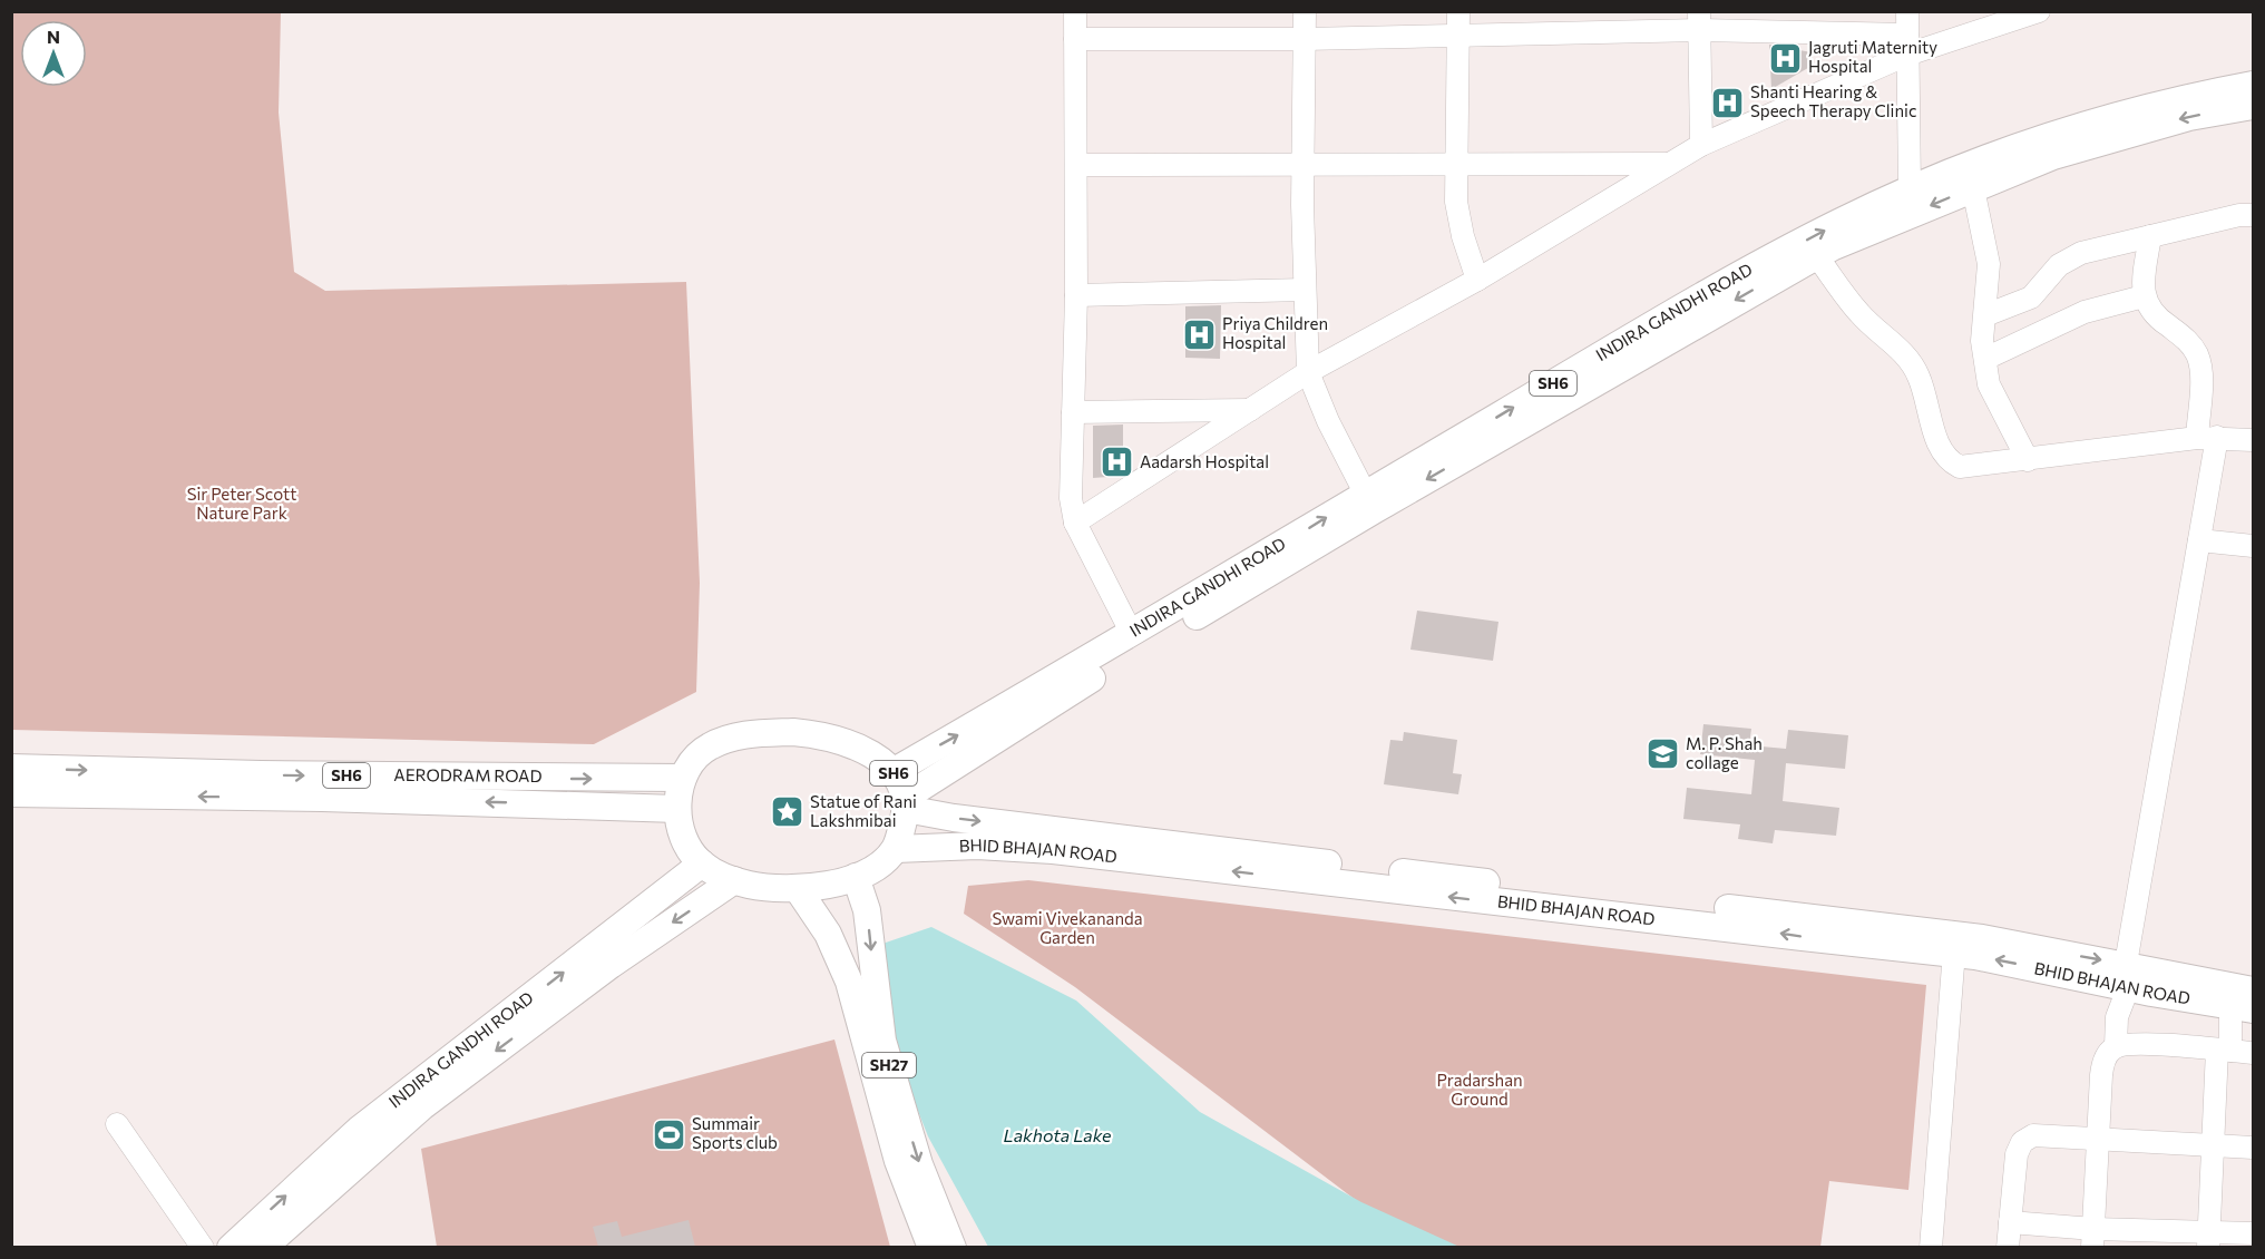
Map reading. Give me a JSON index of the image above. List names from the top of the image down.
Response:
{
  "streets": {
    "main road": [
      "INDIRA GANDHI ROAD",
      "SH6",
      "AERODRAM ROAD",
      "BHID BHAJAN ROAD",
      "SH27"
    ]
  },
  "crossings": [
    ["INDIRA GANDHI ROAD", "SH6"],
    ["INDIRA GANDHI ROAD", "AERODRAM ROAD"],
    ["INDIRA GANDHI ROAD", "BHID BHAJAN ROAD"],
    ["INDIRA GANDHI ROAD", "SH27"],
    ["SH6", "AERODRAM ROAD"],
    ["SH6", "BHID BHAJAN ROAD"],
    ["SH6", "SH27"],
    ["AERODRAM ROAD", "BHID BHAJAN ROAD"],
    ["AERODRAM ROAD", "SH27"],
    ["BHID BHAJAN ROAD", "SH27"]
  ],
  "water": ["Lakhota Lake"],
  "parks": ["Sir Peter Scott Nature Park", "Swami Vivekananda Garden", "Pradarshan Ground"],
  "places": {
    "hospital": [
      "Jagruti Maternity Hospital",
      "Shanti Hearing & Speech Therapy Clinic",
      "Priya Children Hospital",
      "Aadarsh Hospital"
    ],
    "school or university": ["M. P. Shah collage"],
    "place": ["Statue of Rani Lakshmibai"],
    "sports": ["Summair Sports club"]
  },
  "north": "top"
}
